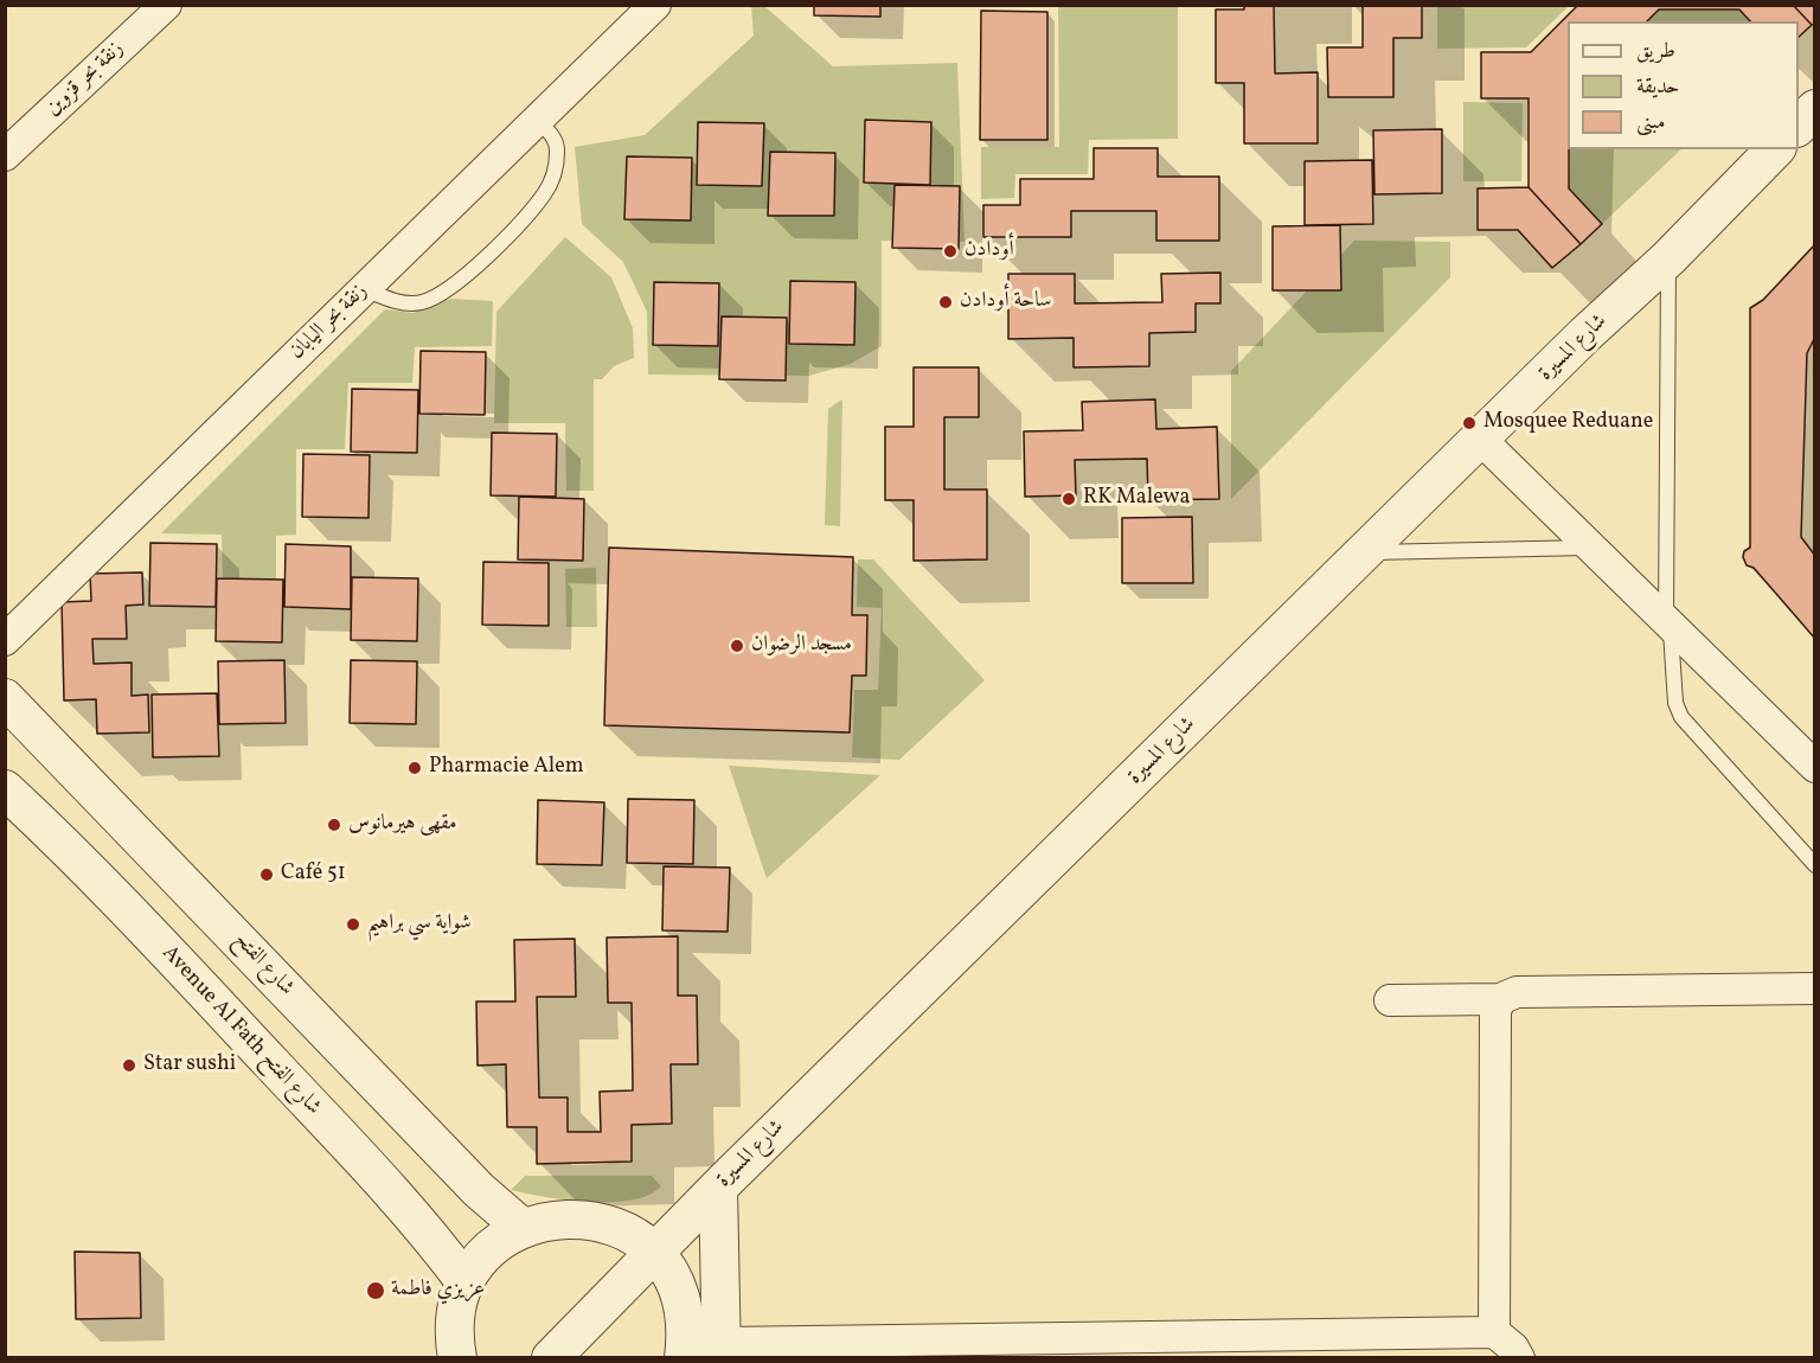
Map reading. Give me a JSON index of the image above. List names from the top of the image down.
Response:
{
  "streets": {
    "street": [
      "زنقة بحر قزوين",
      "زنقة بحر اليابان",
      "شارع المسيرة",
      "شارع الفتح",
      "Avenue Al Fath شارع الفتح"
    ]
  },
  "places": [
    "أودادن",
    "ساحة أودادن",
    "Mosquee Reduane",
    "RK Malewa",
    "مسجد الرضوان",
    "Pharmacie Alem",
    "مقهى هيرمانوس",
    "Café 51",
    "شواية سي براهيم",
    "Star sushi",
    "عزيزي فاطمة"
  ],
  "legend": ["طريق", "حديقة", "مبنى"]
}
